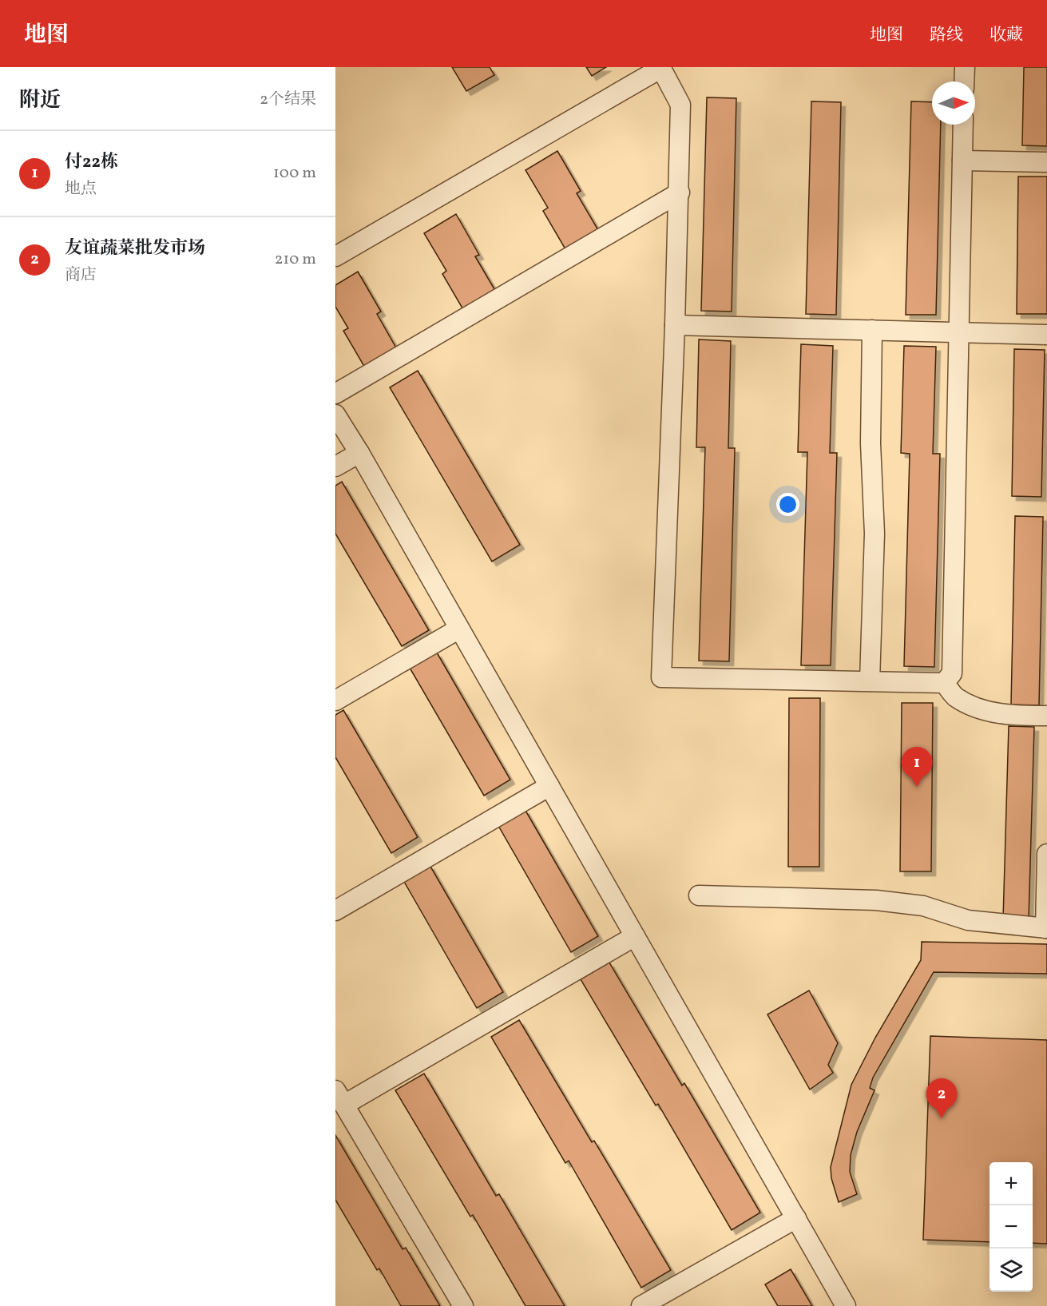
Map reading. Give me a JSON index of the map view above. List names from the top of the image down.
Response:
{
  "north": "right",
  "page": {
    "header": "地图",
    "nav": ["地图", "路线", "收藏"],
    "heading": ["附近", "2个结果"],
    "list": [
      {
        "mark": "1",
        "name": "付22栋",
        "note": "地点",
        "value": "100 m"
      },
      {
        "mark": "2",
        "name": "友谊蔬菜批发市场",
        "note": "商店",
        "value": "210 m"
      }
    ],
    "pins": ["1", "2"],
    "map_buttons": ["+", "−"]
  }
}
